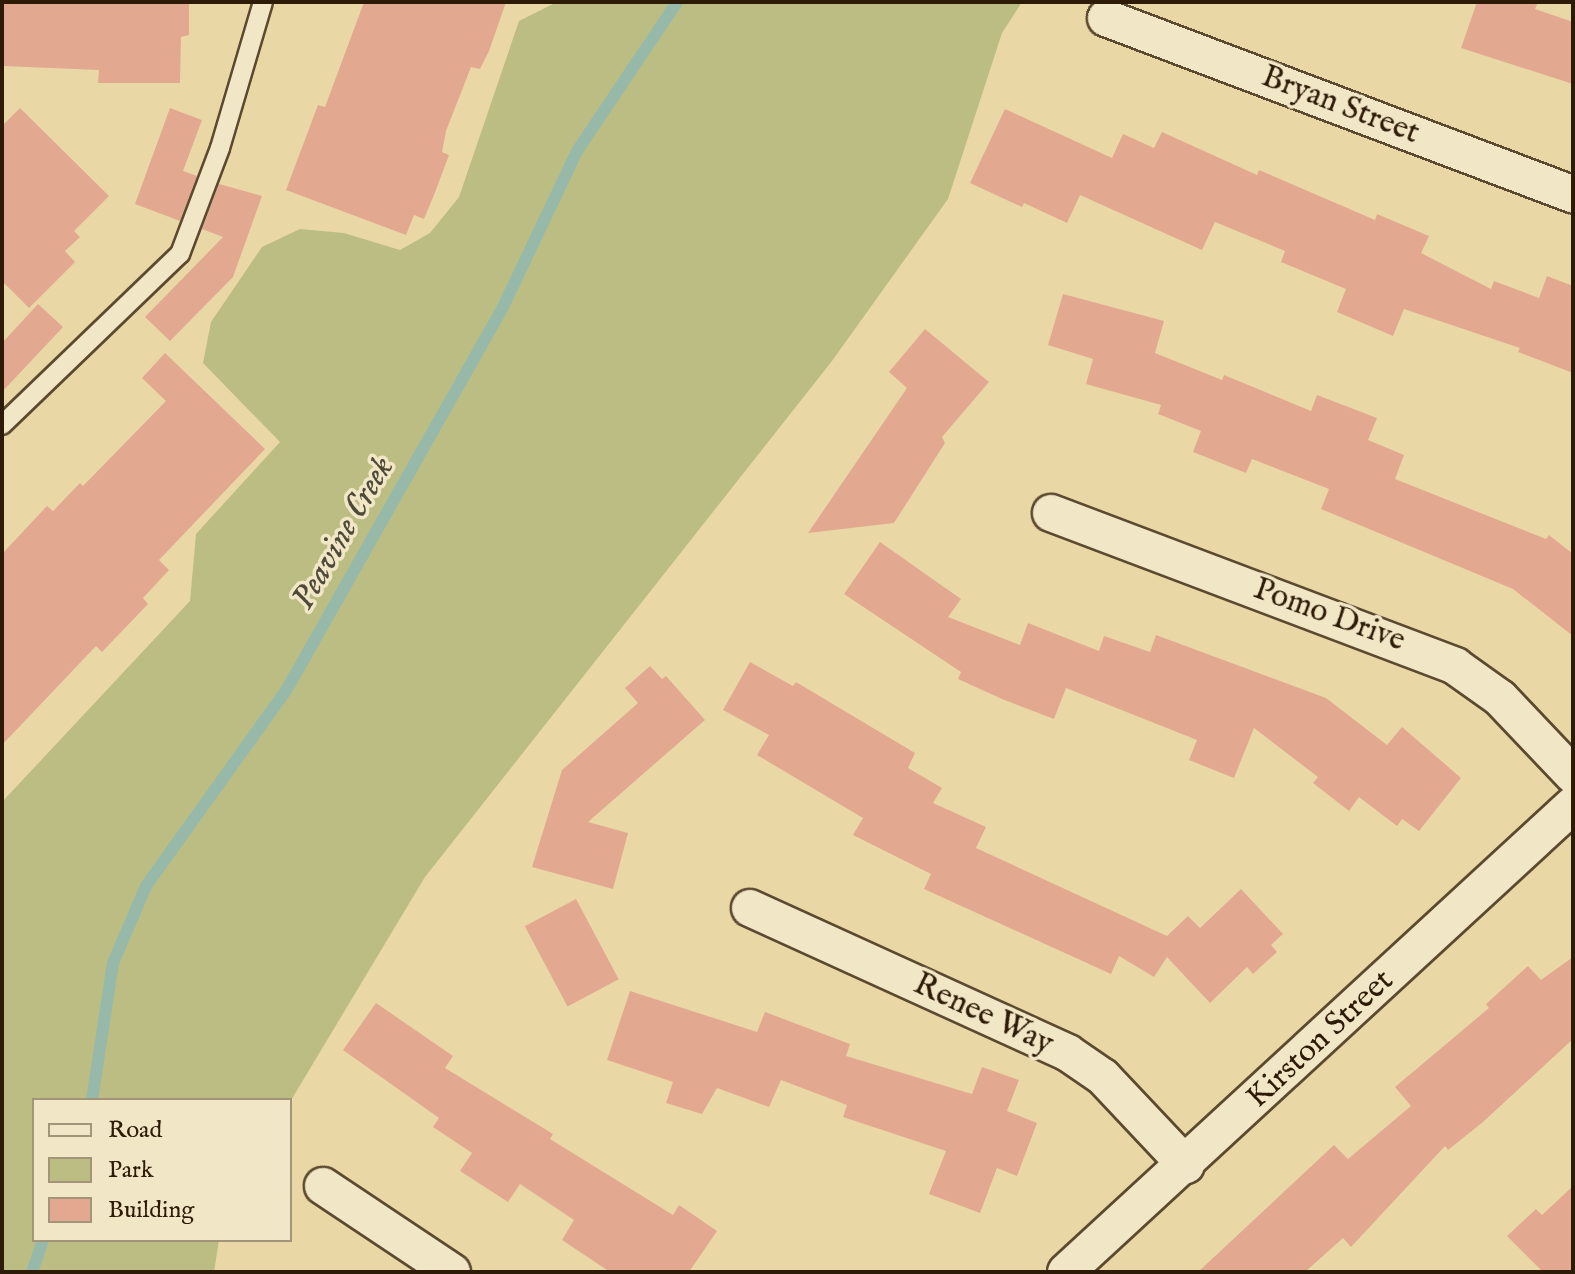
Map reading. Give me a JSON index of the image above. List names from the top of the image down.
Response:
{
  "streets": {
    "street": [
      "Bryan Street",
      "Pomo Drive",
      "Renee Way",
      "Kirston Street"
    ]
  },
  "crossings": [
    ["Renee Way", "Kirston Street"]
  ],
  "water": ["Peavine Creek"],
  "legend": ["Road", "Park", "Building"]
}
